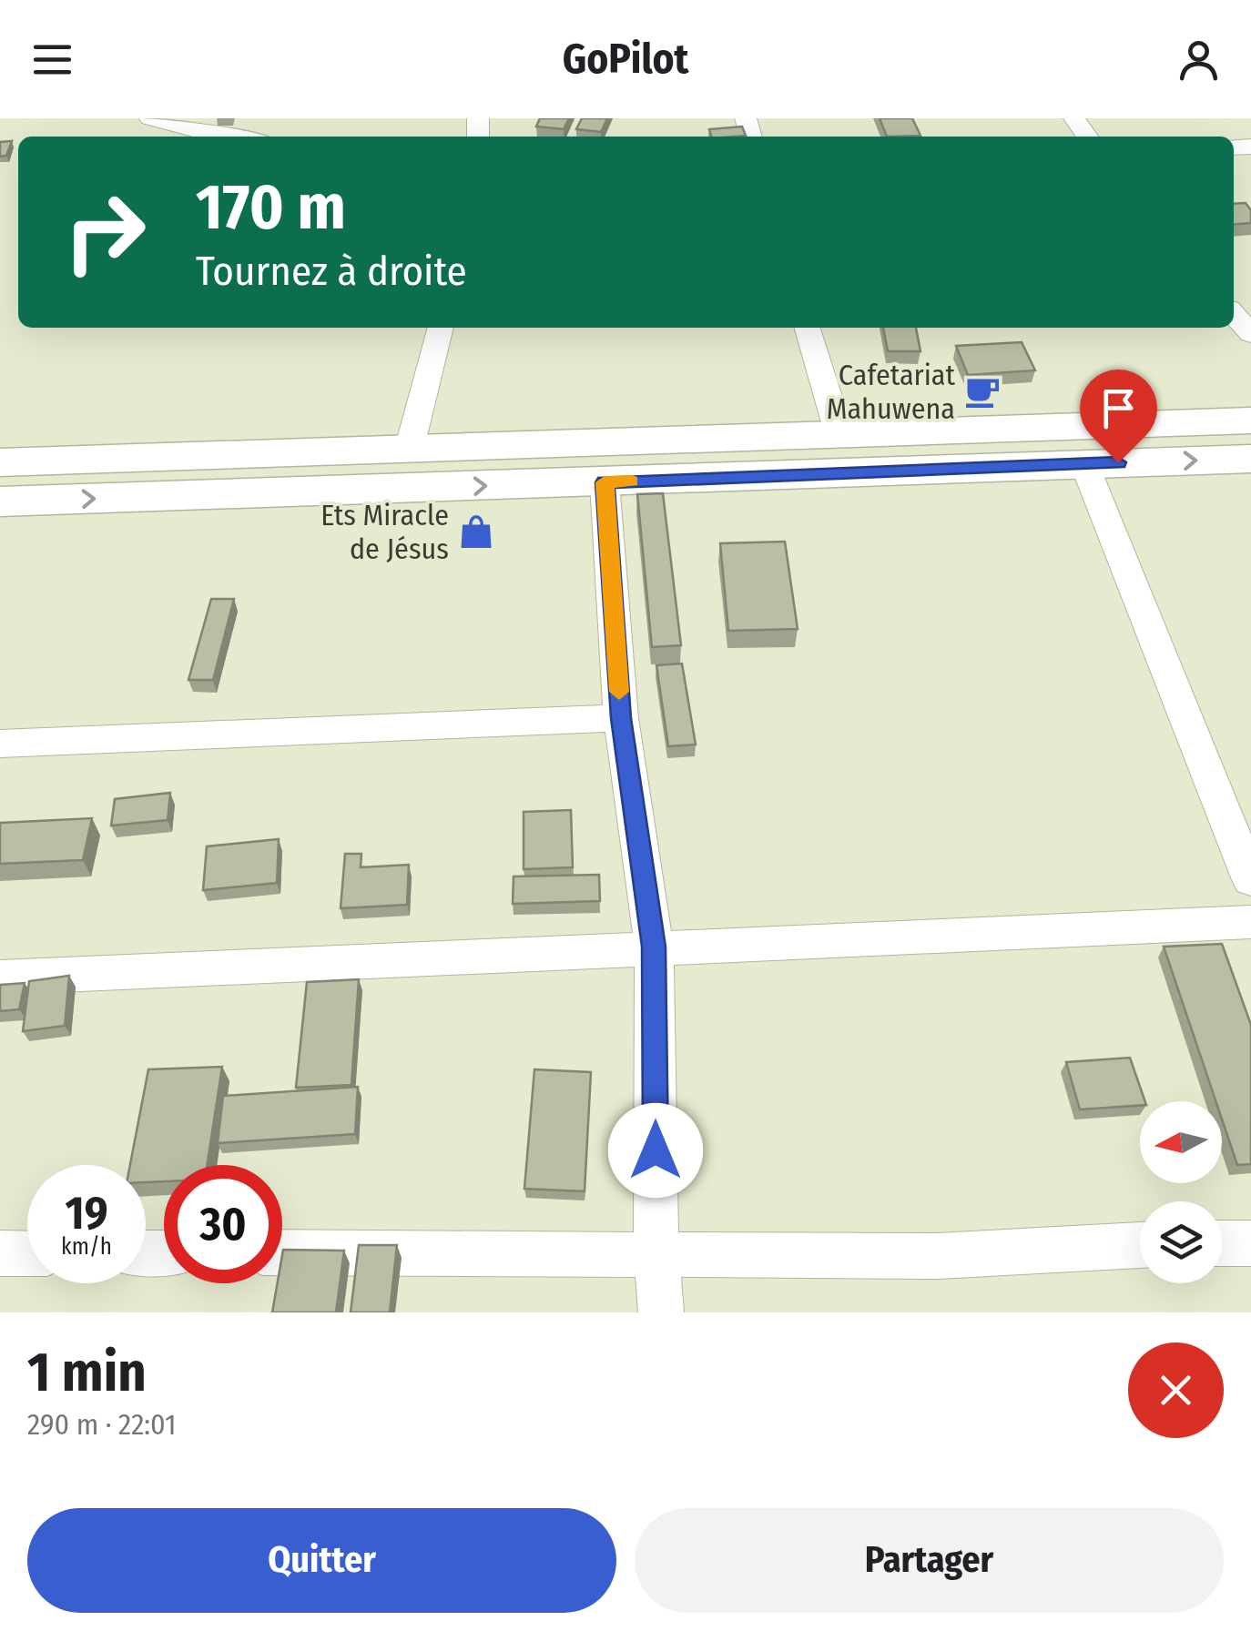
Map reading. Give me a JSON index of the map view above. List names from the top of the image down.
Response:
{
  "places": {
    "cafe": ["Cafetariat Mahuwena"],
    "shop": ["Ets Miracle de Jésus"]
  },
  "north": "left",
  "page": {
    "header": "GoPilot",
    "turn": ["170 m", "Tournez à droite"],
    "speed": "19 km/h",
    "limit": "30",
    "heading": ["1 min", "290 m · 22:01"],
    "buttons": ["Quitter", "Partager"]
  }
}
